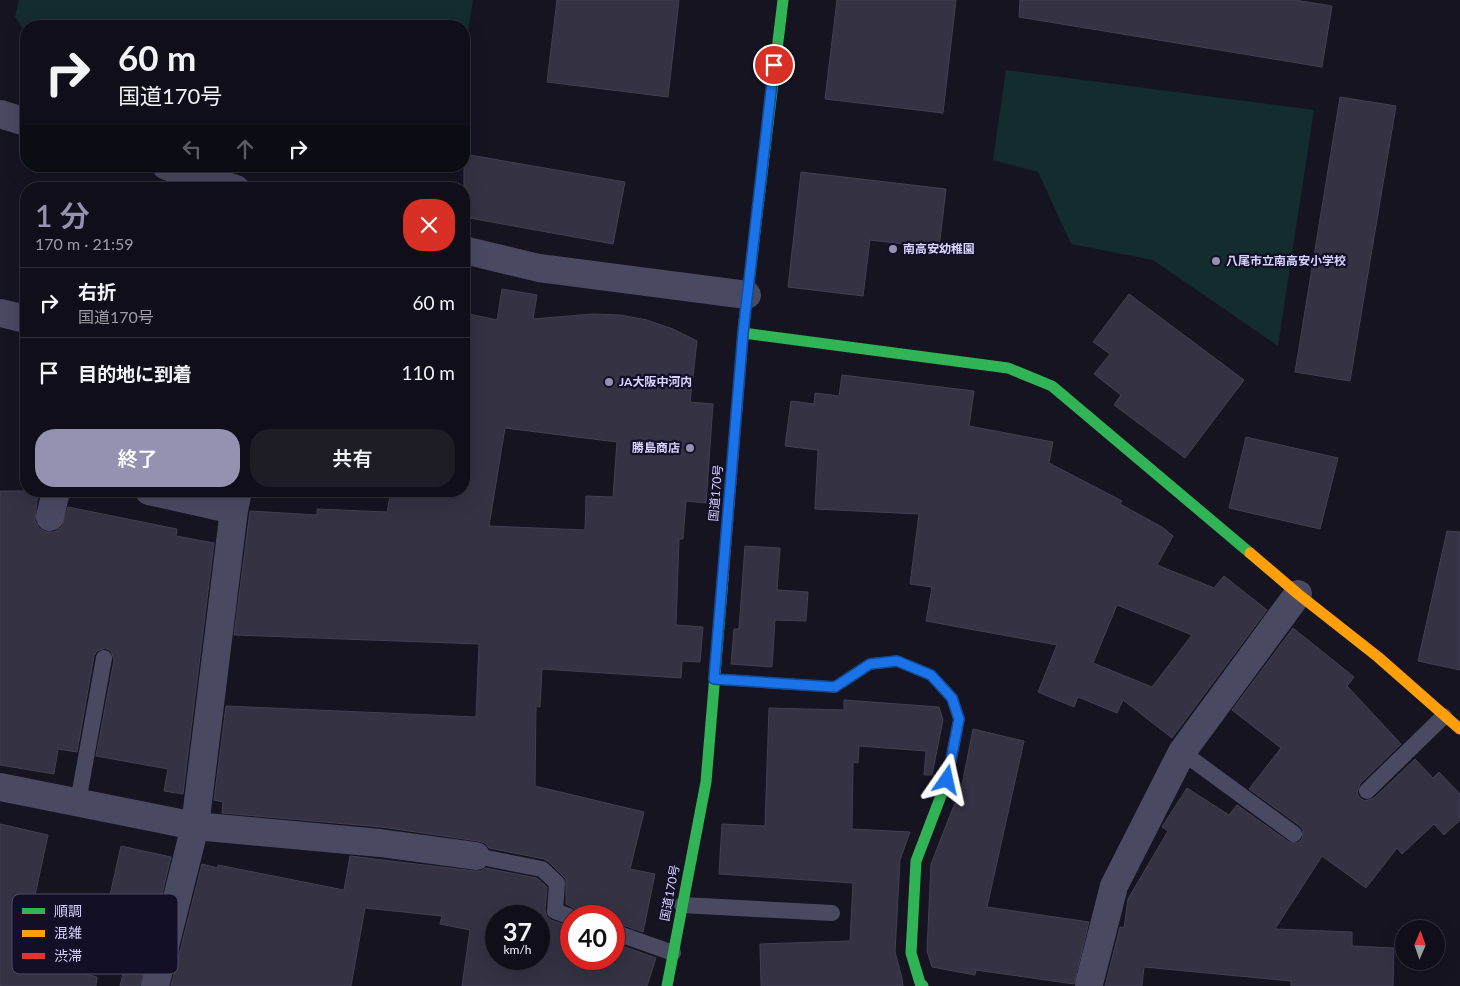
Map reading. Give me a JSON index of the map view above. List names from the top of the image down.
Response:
{
  "streets": {
    "main road": ["国道170号"]
  },
  "places": [
    "南高安幼稚園",
    "八尾市立南高安小学校",
    "JA大阪中河内",
    "勝島商店"
  ],
  "legend": ["順調", "混雑", "渋滞"],
  "north": "top",
  "page": {
    "turn": ["60 m", "国道170号"],
    "heading": ["1 分", "170 m · 21:59"],
    "list": [
      {
        "name": "右折",
        "note": "国道170号",
        "value": "60 m"
      },
      {
        "name": "目的地に到着",
        "value": "110 m"
      }
    ],
    "buttons": ["終了", "共有"],
    "speed": "37 km/h",
    "limit": "40"
  }
}
